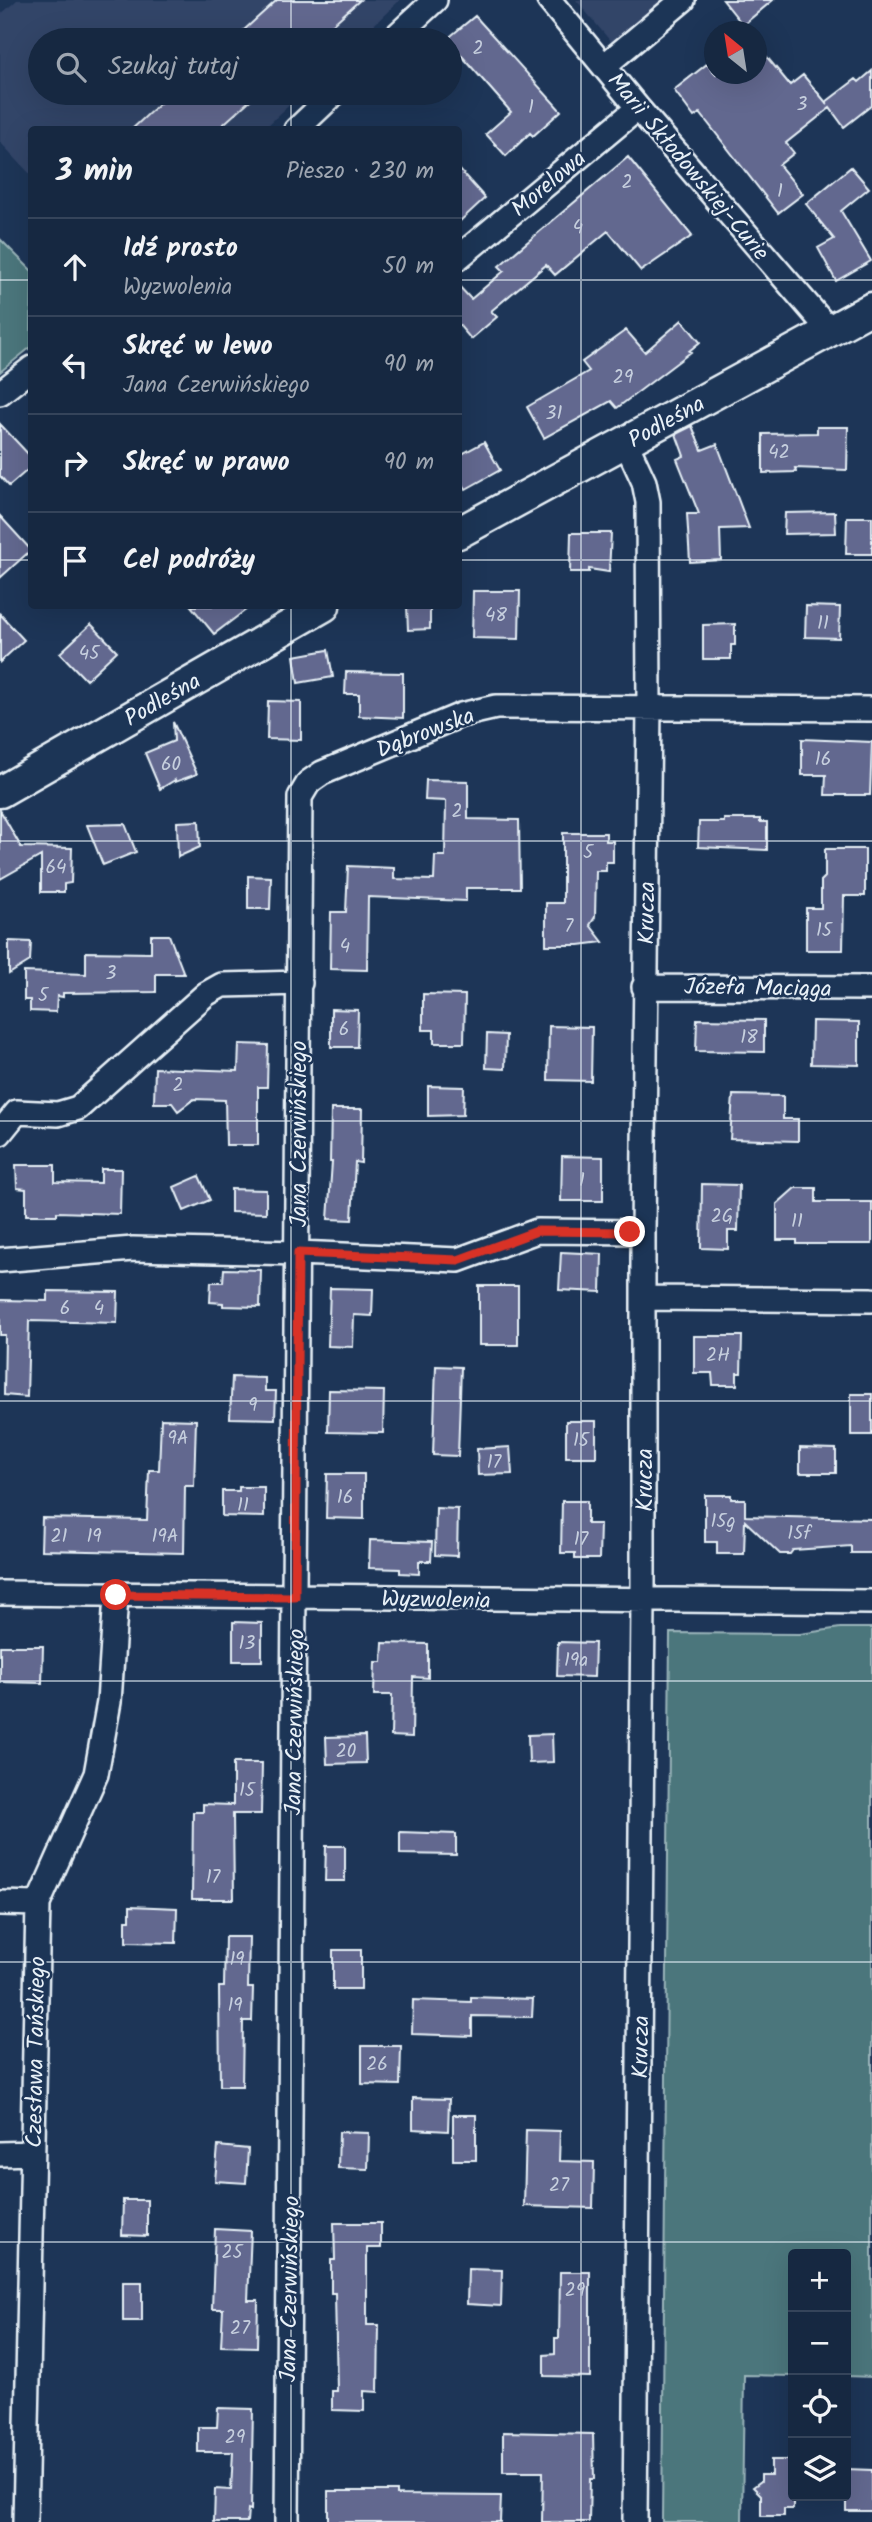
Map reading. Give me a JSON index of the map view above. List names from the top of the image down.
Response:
{
  "streets": {
    "street": [
      "Marii Skłodowskiej-Curie",
      "Morelowa",
      "Podleśna",
      "Dąbrowska",
      "Krucza",
      "Józefa Maciąga",
      "Jana Czerwińskiego",
      "Wyzwolenia",
      "Czesława Tańskiego"
    ]
  },
  "crossings": [
    ["Marii Skłodowskiej-Curie", "Morelowa"],
    ["Marii Skłodowskiej-Curie", "Podleśna"],
    ["Podleśna", "Krucza"],
    ["Dąbrowska", "Krucza"],
    ["Dąbrowska", "Jana Czerwińskiego"],
    ["Krucza", "Józefa Maciąga"],
    ["Krucza", "Wyzwolenia"],
    ["Jana Czerwińskiego", "Wyzwolenia"],
    ["Wyzwolenia", "Czesława Tańskiego"]
  ],
  "house_numbers": [
    "2",
    "3",
    "1",
    "2",
    "1",
    "4",
    "29",
    "31",
    "42",
    "48",
    "11",
    "45",
    "16",
    "60",
    "2",
    "5",
    "64",
    "7",
    "15",
    "4",
    "3",
    "5",
    "6",
    "18",
    "2",
    "1",
    "2G",
    "11",
    "6",
    "4",
    "2H",
    "9",
    "9A",
    "15",
    "17",
    "16",
    "11",
    "15g",
    "15f",
    "21",
    "19",
    "19A",
    "17",
    "13",
    "19a",
    "20",
    "15",
    "17",
    "19",
    "19",
    "26",
    "27",
    "25",
    "29",
    "27",
    "29"
  ],
  "north": "top left",
  "page": {
    "search": "Szukaj tutaj",
    "heading": ["3 min", "Pieszo · 230 m"],
    "list": [
      ["Idź prosto", "Wyzwolenia", "50 m"],
      ["Skręć w lewo", "Jana Czerwińskiego", "90 m"],
      ["Skręć w prawo", "90 m"],
      "Cel podróży"
    ],
    "map_buttons": ["+", "−"]
  }
}
